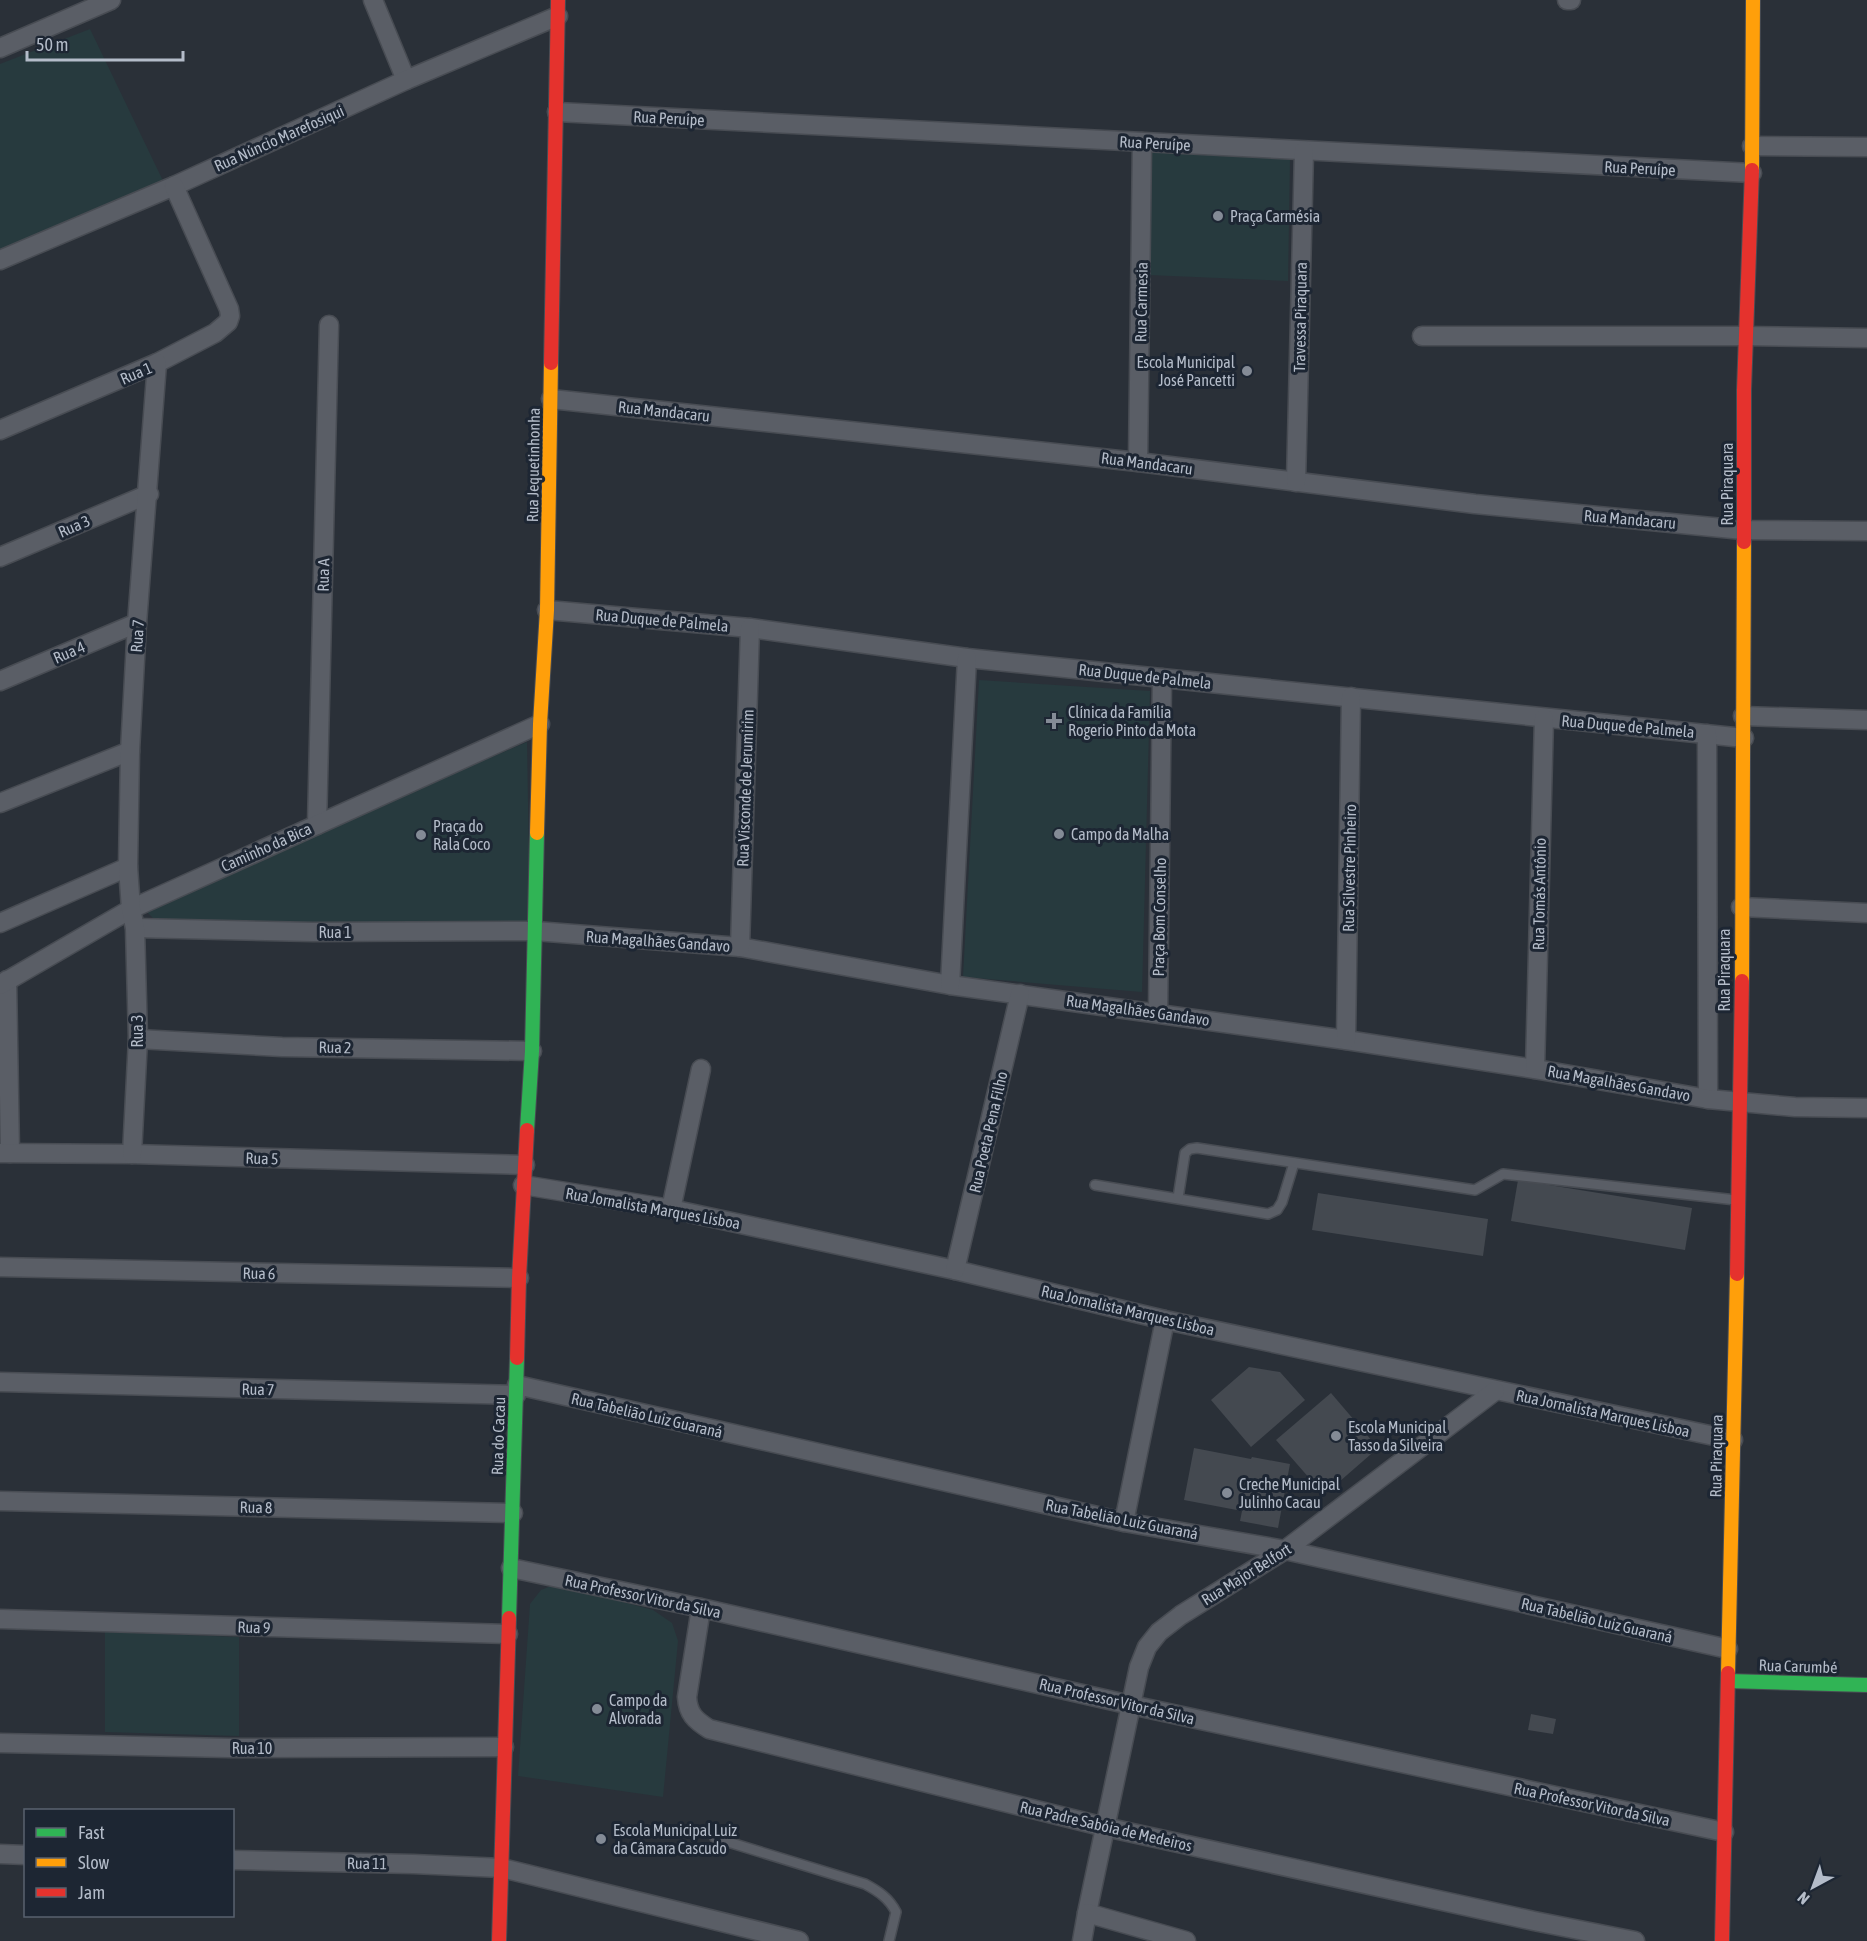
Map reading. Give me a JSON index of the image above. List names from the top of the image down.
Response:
{
  "streets": {
    "street": [
      "Rua Peruípe",
      "Rua Núncio Marefosiqui",
      "Rua Carmesia",
      "Travessa Piraquara",
      "Rua 1",
      "Rua Mandacaru",
      "Rua Jequetinhonha",
      "Rua Piraquara",
      "Rua 3",
      "Rua A",
      "Rua Duque de Palmela",
      "Rua 7",
      "Rua 4",
      "Rua Visconde de Jerumirim",
      "Caminho da Bica",
      "Rua Silvestre Pinheiro",
      "Rua Tomás Antônio",
      "Praça Bom Conselho",
      "Rua Magalhães Gandavo",
      "Rua 2",
      "Rua Poeta Pena Filho",
      "Rua 5",
      "Rua Jornalista Marques Lisboa",
      "Rua 6",
      "Rua Tabelião Luiz Guaraná",
      "Rua do Cacau",
      "Rua 8",
      "Rua Major Belfort",
      "Rua Professor Vitor da Silva",
      "Rua 9",
      "Rua Carumbé",
      "Rua 10",
      "Rua Padre Sabóia de Medeiros",
      "Rua 11"
    ]
  },
  "crossings": [
    ["Rua Peruípe", "Rua Carmesia"],
    ["Rua Peruípe", "Travessa Piraquara"],
    ["Rua Peruípe", "Rua Jequetinhonha"],
    ["Rua Peruípe", "Rua Piraquara"],
    ["Rua Núncio Marefosiqui", "Rua 1"],
    ["Rua Núncio Marefosiqui", "Rua Jequetinhonha"],
    ["Rua Carmesia", "Rua Mandacaru"],
    ["Travessa Piraquara", "Rua Mandacaru"],
    ["Rua 1", "Rua Jequetinhonha"],
    ["Rua 1", "Rua 3"],
    ["Rua 1", "Rua 7"],
    ["Rua 1", "Rua Magalhães Gandavo"],
    ["Rua 1", "Rua do Cacau"],
    ["Rua Mandacaru", "Rua Jequetinhonha"],
    ["Rua Mandacaru", "Rua Piraquara"],
    ["Rua Jequetinhonha", "Rua Duque de Palmela"],
    ["Rua Jequetinhonha", "Caminho da Bica"],
    ["Rua Jequetinhonha", "Rua Magalhães Gandavo"],
    ["Rua Jequetinhonha", "Rua do Cacau"],
    ["Rua Piraquara", "Rua Duque de Palmela"],
    ["Rua Piraquara", "Rua Magalhães Gandavo"],
    ["Rua Piraquara", "Rua Jornalista Marques Lisboa"],
    ["Rua Piraquara", "Rua Tabelião Luiz Guaraná"],
    ["Rua Piraquara", "Rua Professor Vitor da Silva"],
    ["Rua Piraquara", "Rua Carumbé"],
    ["Rua 3", "Rua 7"],
    ["Rua 3", "Caminho da Bica"],
    ["Rua 3", "Rua 2"],
    ["Rua 3", "Rua 5"],
    ["Rua A", "Caminho da Bica"],
    ["Rua Duque de Palmela", "Rua Visconde de Jerumirim"],
    ["Rua Duque de Palmela", "Rua Silvestre Pinheiro"],
    ["Rua Duque de Palmela", "Rua Tomás Antônio"],
    ["Rua Duque de Palmela", "Praça Bom Conselho"],
    ["Rua 7", "Rua 4"],
    ["Rua 7", "Caminho da Bica"],
    ["Rua 7", "Rua Tabelião Luiz Guaraná"],
    ["Rua 7", "Rua do Cacau"],
    ["Rua Visconde de Jerumirim", "Rua Magalhães Gandavo"],
    ["Rua Silvestre Pinheiro", "Rua Magalhães Gandavo"],
    ["Rua Tomás Antônio", "Rua Magalhães Gandavo"],
    ["Praça Bom Conselho", "Rua Magalhães Gandavo"],
    ["Rua Magalhães Gandavo", "Rua Poeta Pena Filho"],
    ["Rua Magalhães Gandavo", "Rua do Cacau"],
    ["Rua 2", "Rua do Cacau"],
    ["Rua Poeta Pena Filho", "Rua Jornalista Marques Lisboa"],
    ["Rua 5", "Rua do Cacau"],
    ["Rua Jornalista Marques Lisboa", "Rua do Cacau"],
    ["Rua Jornalista Marques Lisboa", "Rua Major Belfort"],
    ["Rua 6", "Rua do Cacau"],
    ["Rua Tabelião Luiz Guaraná", "Rua do Cacau"],
    ["Rua Tabelião Luiz Guaraná", "Rua Major Belfort"],
    ["Rua do Cacau", "Rua 8"],
    ["Rua do Cacau", "Rua Professor Vitor da Silva"],
    ["Rua do Cacau", "Rua 9"],
    ["Rua do Cacau", "Rua 10"],
    ["Rua do Cacau", "Rua 11"],
    ["Rua Major Belfort", "Rua Professor Vitor da Silva"],
    ["Rua Major Belfort", "Rua Padre Sabóia de Medeiros"],
    ["Rua Professor Vitor da Silva", "Rua Padre Sabóia de Medeiros"]
  ],
  "places": {
    "other": [
      "Praça Carmésia",
      "Escola Municipal José Pancetti",
      "Campo da Malha",
      "Praça do Rala Coco",
      "Escola Municipal Tasso da Silveira",
      "Creche Municipal Julinho Cacau",
      "Campo da Alvorada",
      "Escola Municipal Luiz da Câmara Cascudo"
    ],
    "health": ["Clínica da Família Rogerio Pinto da Mota"]
  },
  "legend": ["Fast", "Slow", "Jam"],
  "scale_bar": "50 m",
  "north": "bottom left"
}
